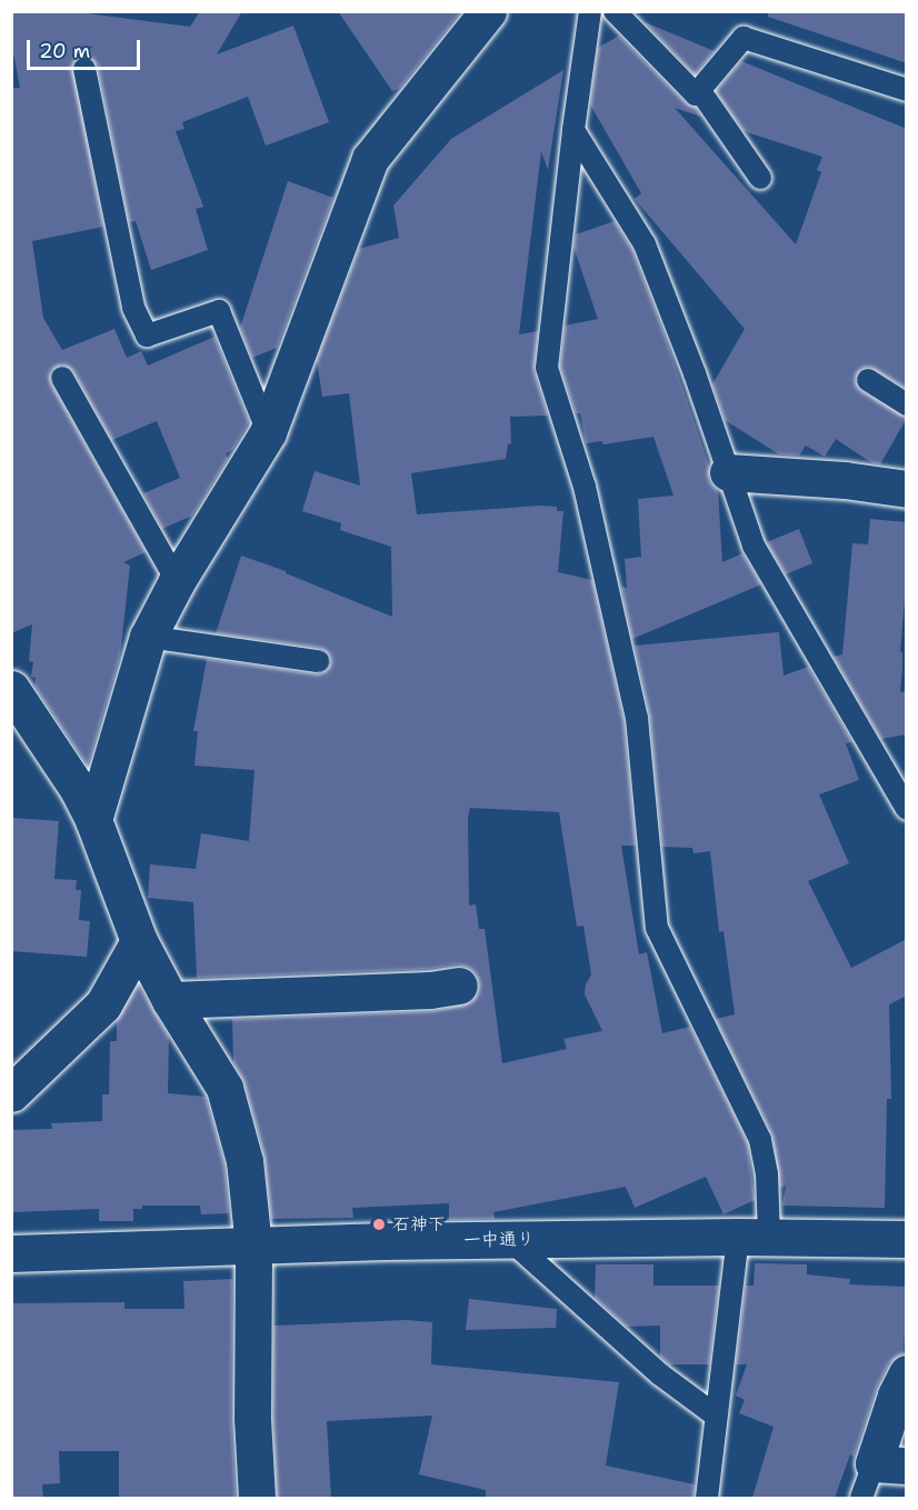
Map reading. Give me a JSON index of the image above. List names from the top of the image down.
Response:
{
  "streets": {
    "street": ["一中通り"]
  },
  "places": ["石神下"],
  "scale_bar": "20 m"
}
